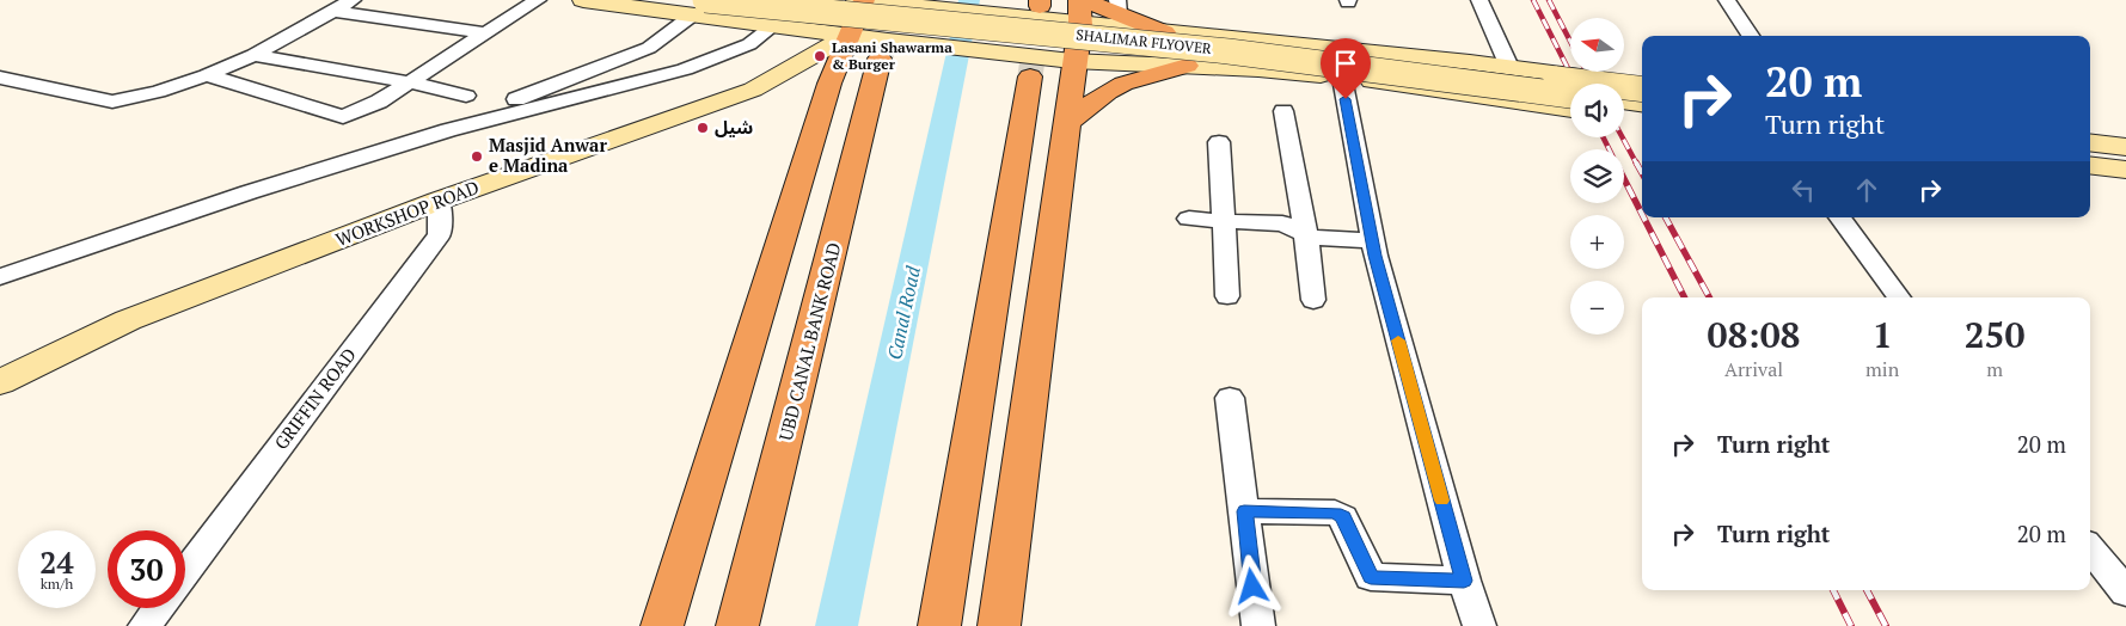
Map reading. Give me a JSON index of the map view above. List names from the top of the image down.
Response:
{
  "streets": {
    "highway": ["UBD CANAL BANK ROAD"],
    "main road": ["SHALIMAR FLYOVER", "WORKSHOP ROAD"],
    "street": ["GRIFFIN ROAD"]
  },
  "crossings": [
    ["WORKSHOP ROAD", "UBD CANAL BANK ROAD"],
    ["WORKSHOP ROAD", "GRIFFIN ROAD"]
  ],
  "water": ["Canal Road"],
  "places": ["Lasani Shawarma & Burger", "شیل", "Masjid Anwar e Madina"],
  "north": "left",
  "page": {
    "map_buttons": ["+", "−"],
    "turn": ["20 m", "Turn right"],
    "eta": [
      "08:08",
      "Arrival",
      "1",
      "min",
      "250",
      "m"
    ],
    "list": [
      {
        "name": "Turn right",
        "value": "20 m"
      },
      {
        "name": "Turn right",
        "value": "20 m"
      }
    ],
    "speed": "24 km/h",
    "limit": "30"
  }
}
